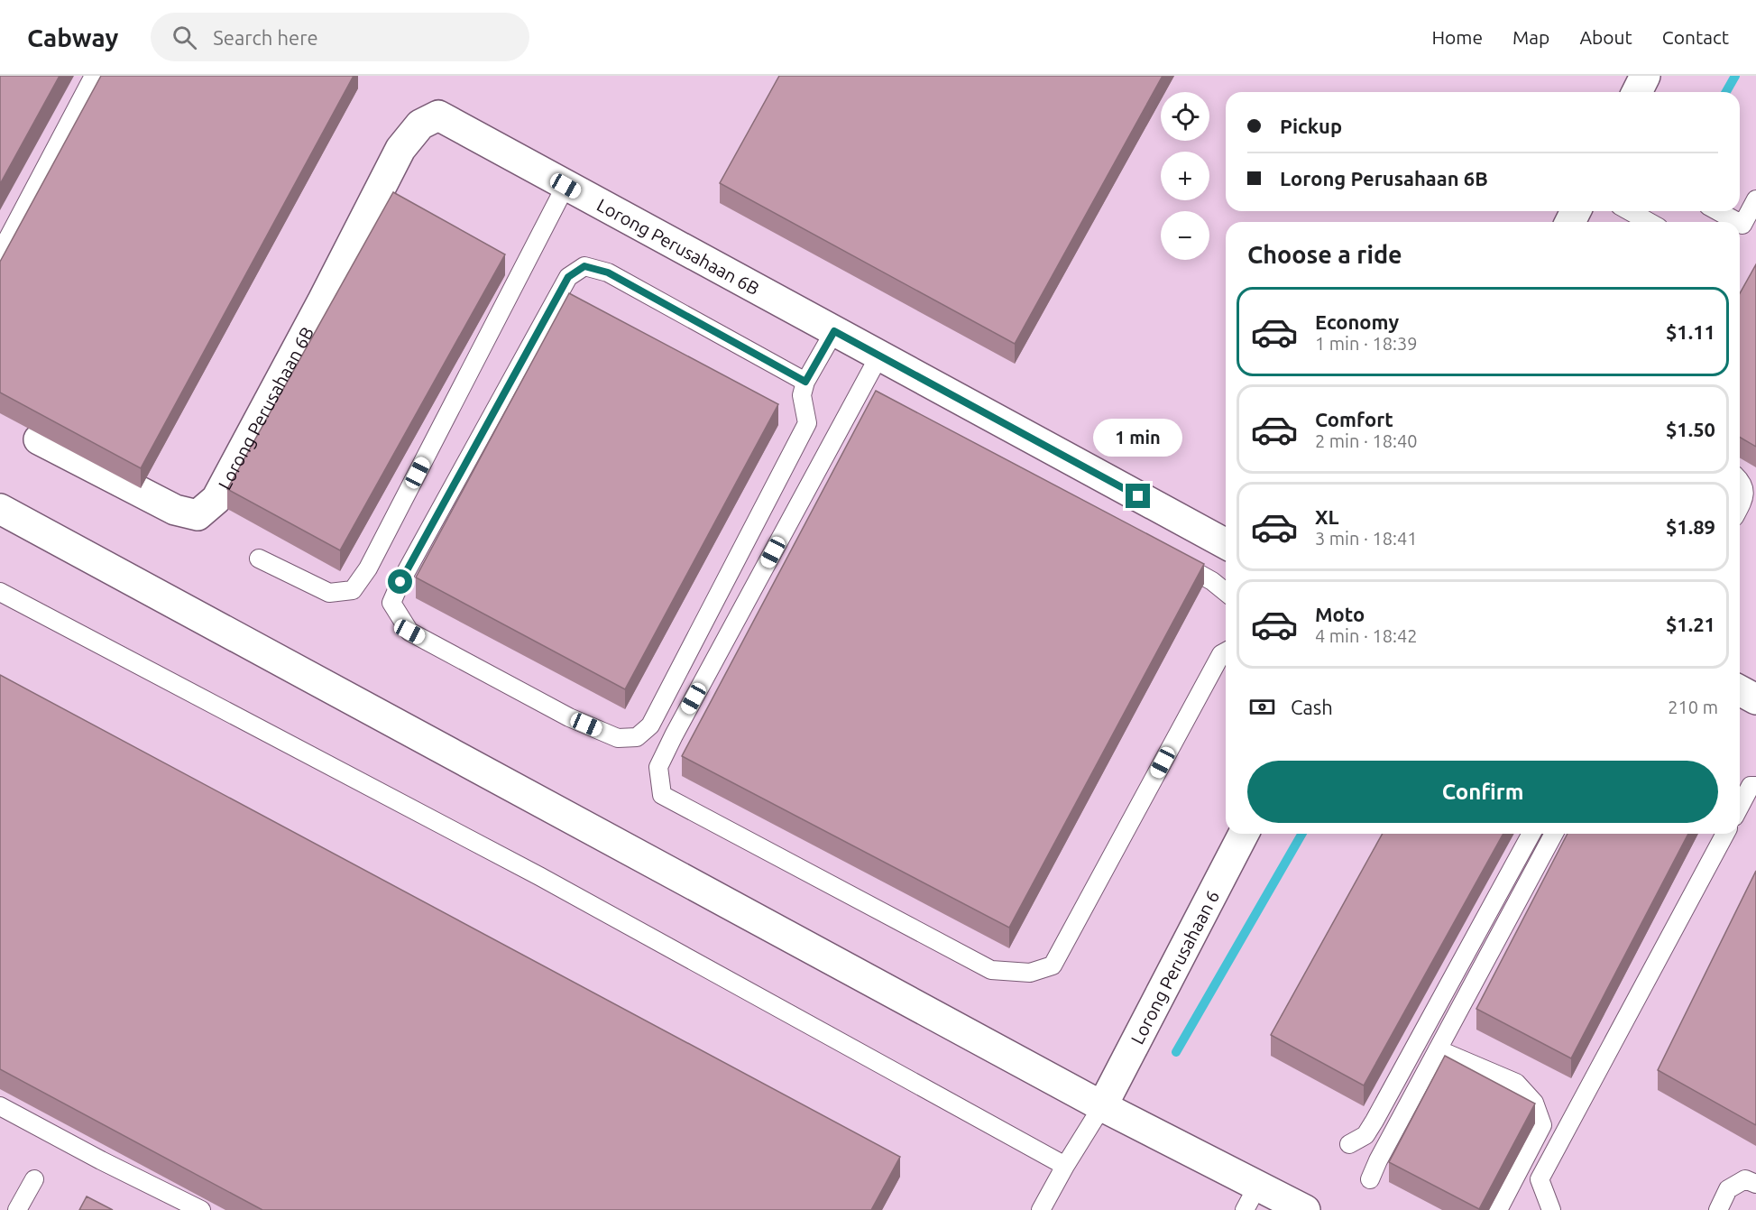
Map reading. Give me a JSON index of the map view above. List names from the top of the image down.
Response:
{
  "streets": {
    "street": ["Lorong Perusahaan 6B", "Lorong Perusahaan 6"]
  },
  "page": {
    "header": "Cabway",
    "search": "Search here",
    "nav": [
      "Home",
      "Map",
      "About",
      "Contact"
    ],
    "map_buttons": ["+", "−"],
    "banner": ["Pickup", "Lorong Perusahaan 6B"],
    "heading": "Choose a ride",
    "list": [
      {
        "name": "Economy",
        "note": "1 min · 18:39",
        "value": "$1.11"
      },
      {
        "name": "Comfort",
        "note": "2 min · 18:40",
        "value": "$1.50"
      },
      {
        "name": "XL",
        "note": "3 min · 18:41",
        "value": "$1.89"
      },
      {
        "name": "Moto",
        "note": "4 min · 18:42",
        "value": "$1.21"
      }
    ],
    "bubble": "1 min",
    "pay": ["Cash", "210 m"],
    "buttons": "Confirm"
  }
}
